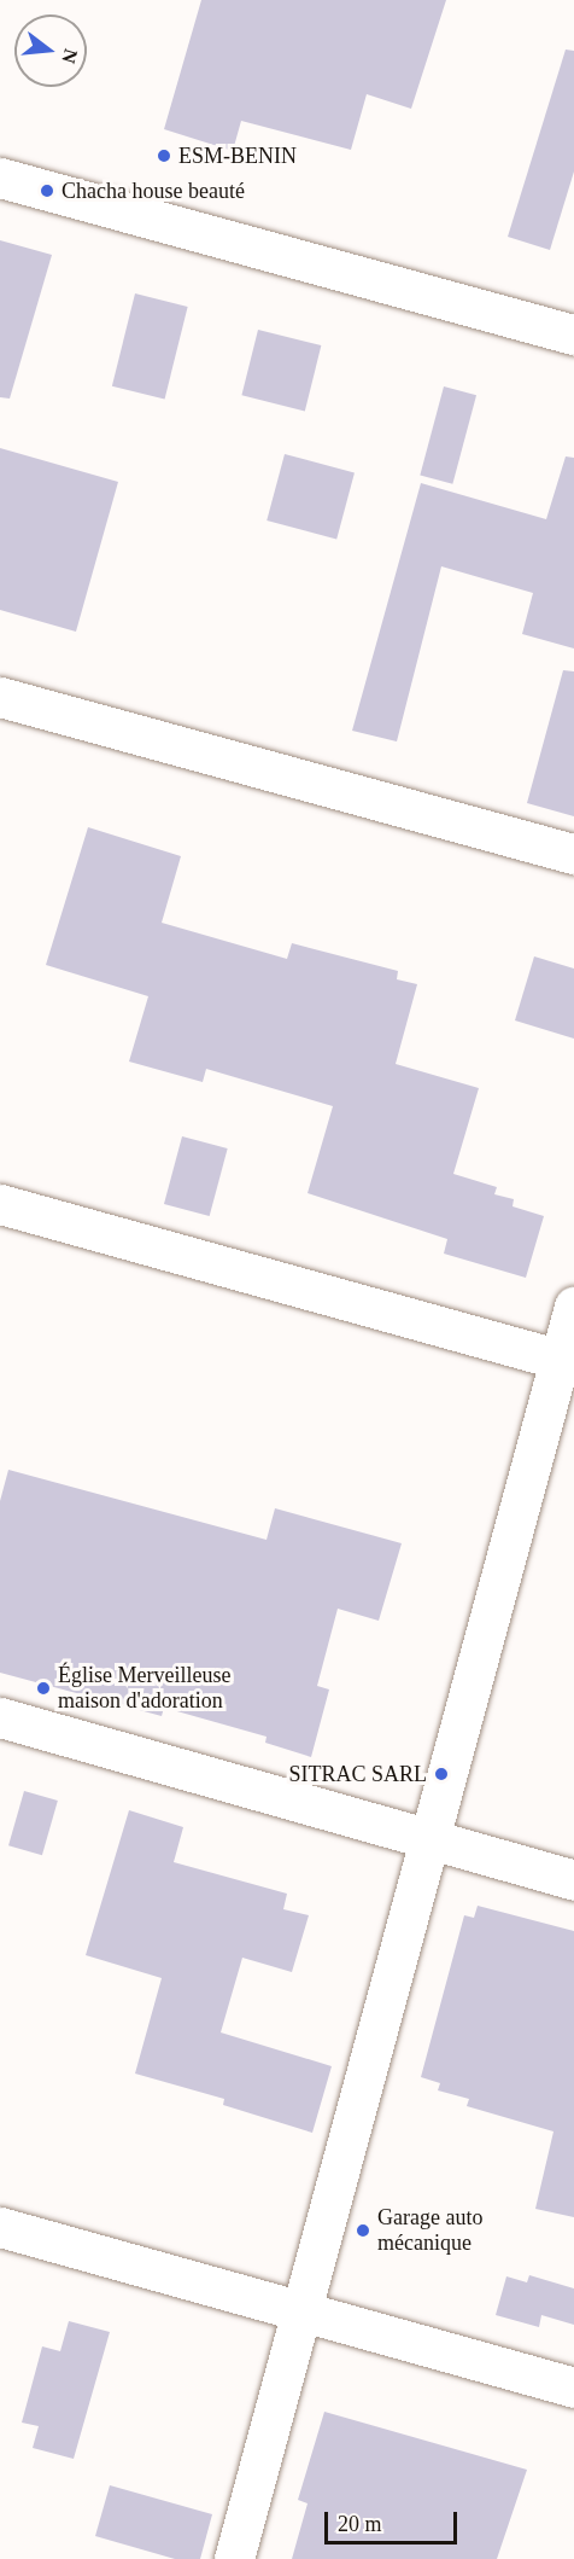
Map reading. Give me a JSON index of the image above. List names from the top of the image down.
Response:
{
  "places": [
    "ESM-BENIN",
    "Chacha house beauté",
    "Église Merveilleuse maison d'adoration",
    "SITRAC SARL",
    "Garage auto mécanique"
  ],
  "scale_bar": "20 m",
  "north": "right"
}
